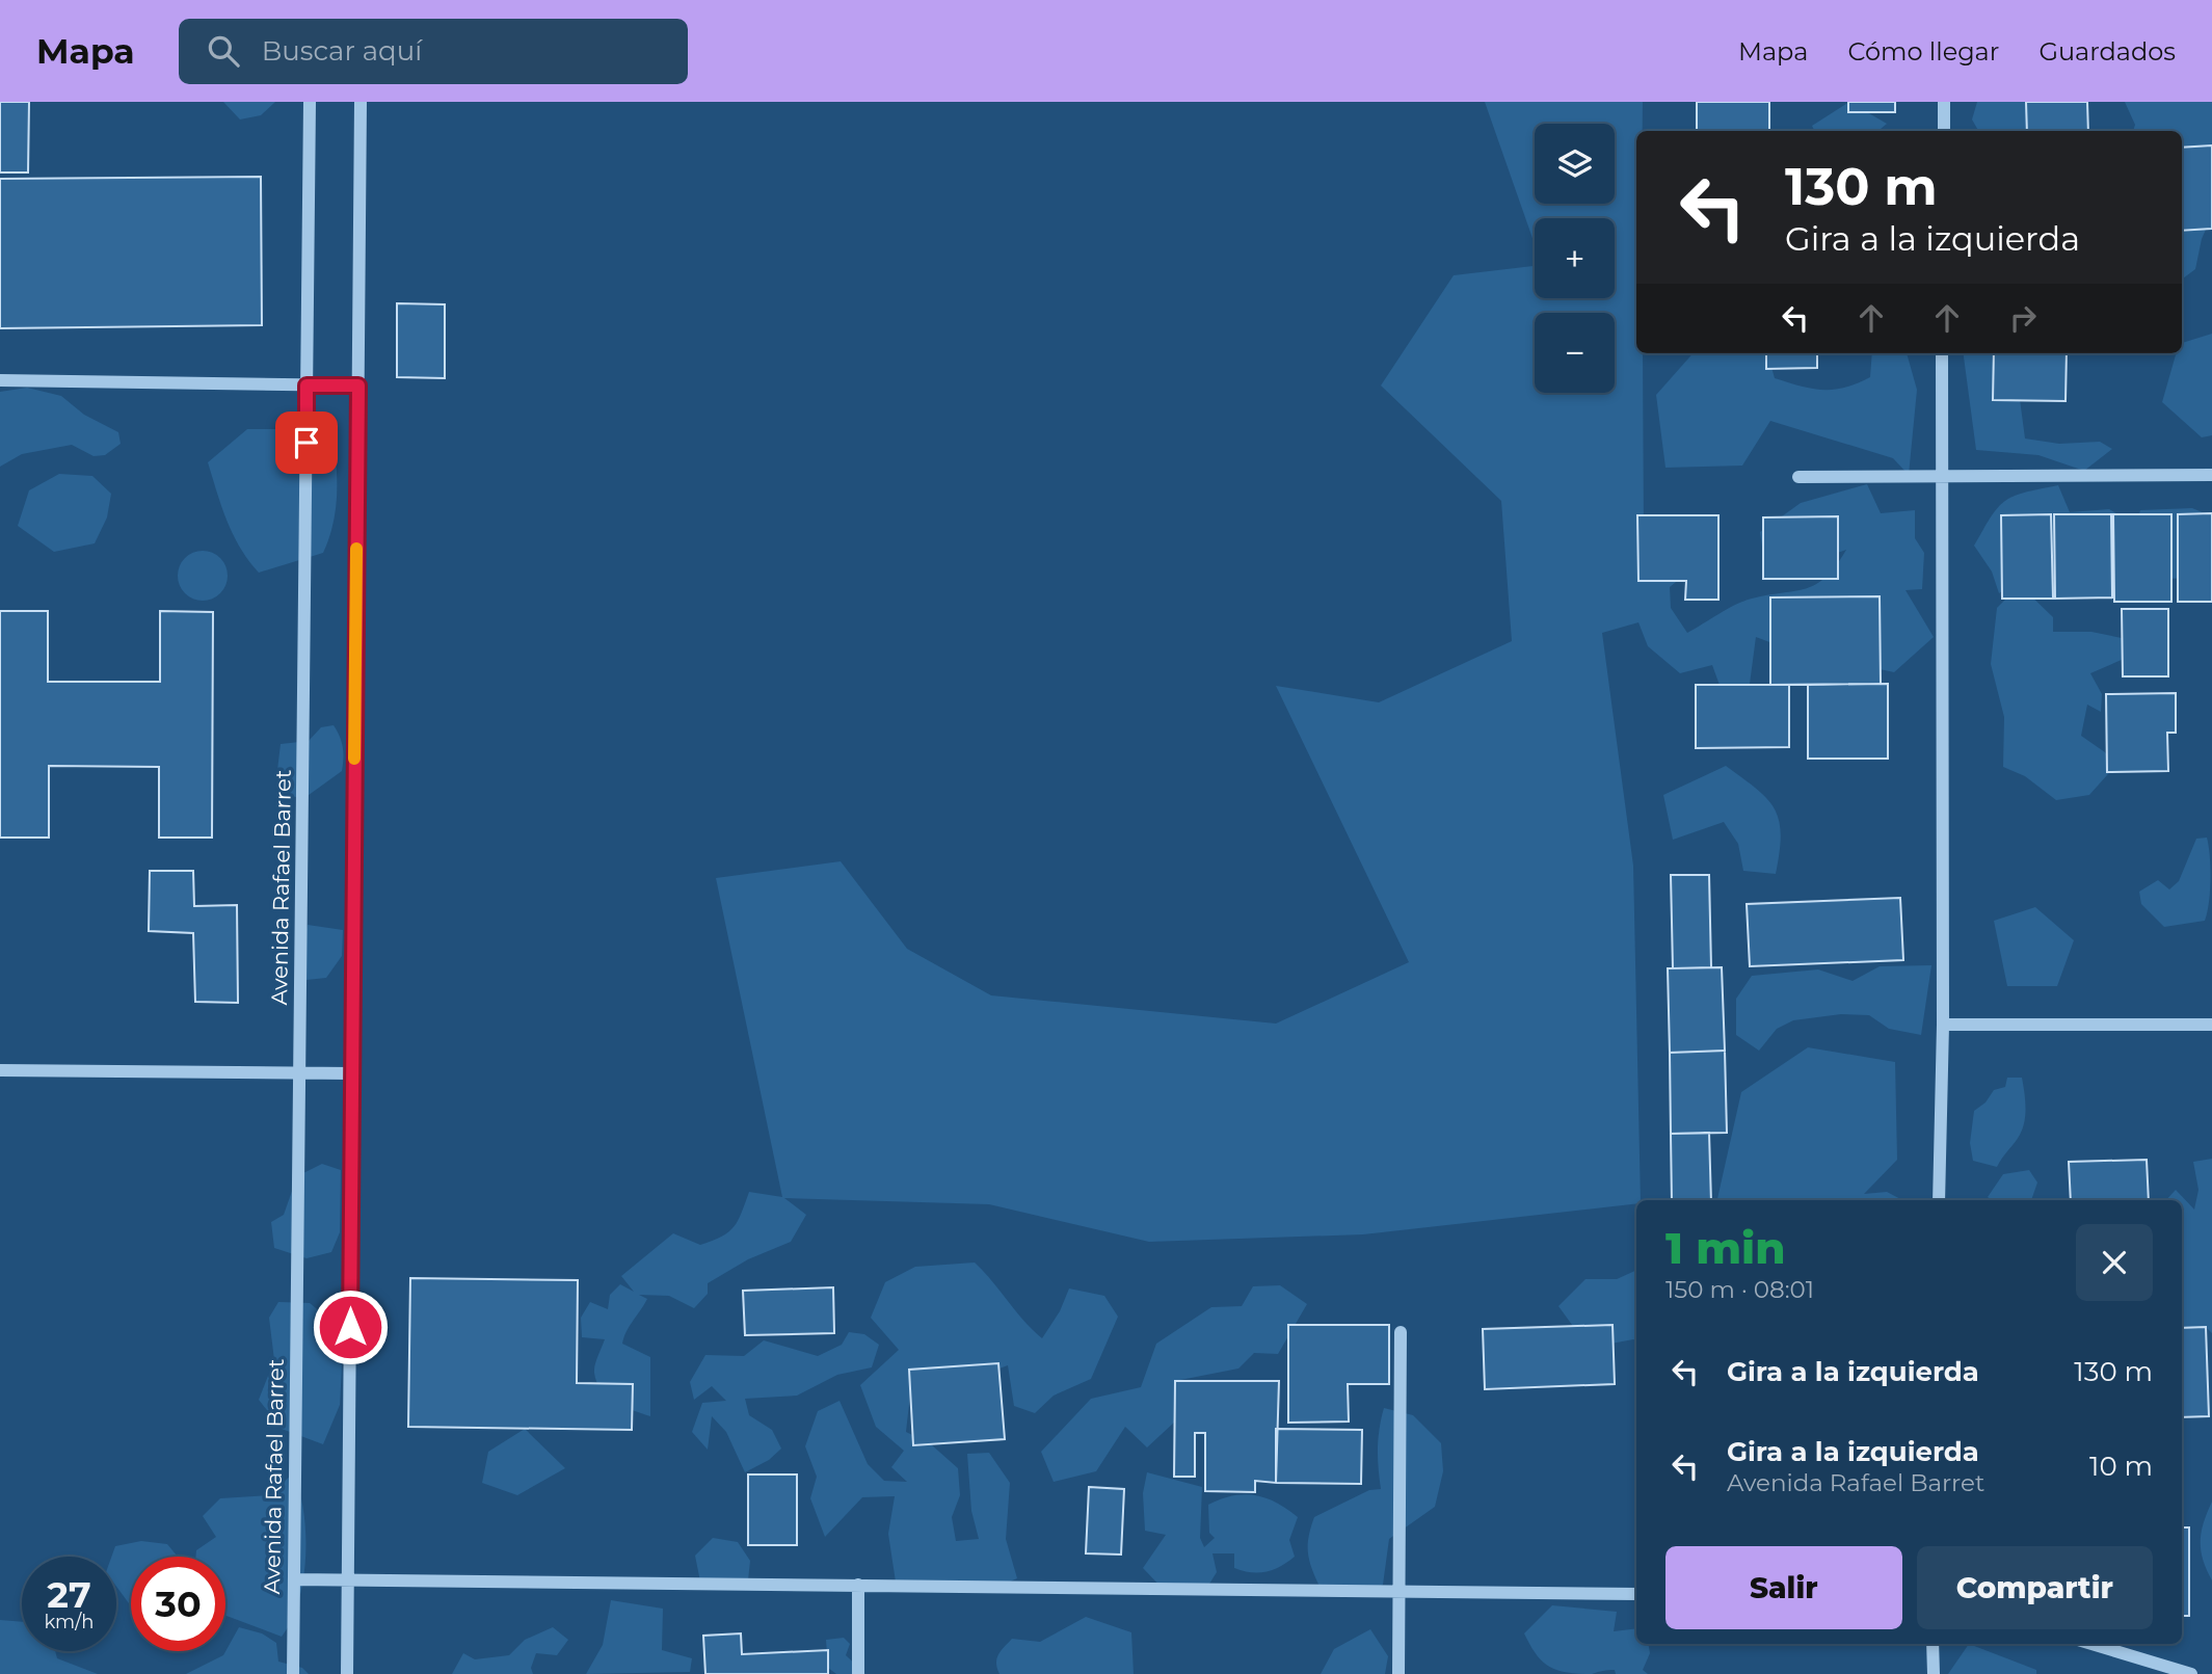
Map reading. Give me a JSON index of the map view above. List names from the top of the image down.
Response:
{
  "streets": {
    "street": ["Avenida Rafael Barret"]
  },
  "page": {
    "header": "Mapa",
    "search": "Buscar aquí",
    "nav": ["Mapa", "Cómo llegar", "Guardados"],
    "map_buttons": ["+", "−"],
    "turn": ["130 m", "Gira a la izquierda"],
    "heading": ["1 min", "150 m · 08:01"],
    "list": [
      {
        "name": "Gira a la izquierda",
        "value": "130 m"
      },
      {
        "name": "Gira a la izquierda",
        "note": "Avenida Rafael Barret",
        "value": "10 m"
      }
    ],
    "buttons": ["Salir", "Compartir"],
    "speed": "27 km/h",
    "limit": "30"
  }
}
